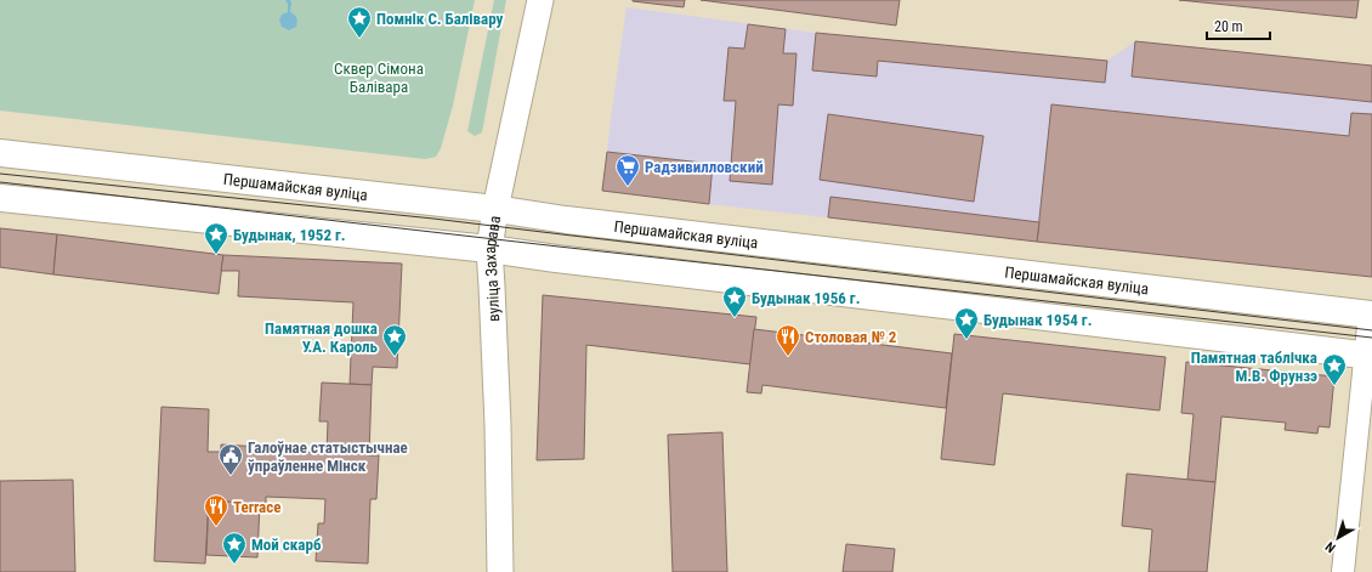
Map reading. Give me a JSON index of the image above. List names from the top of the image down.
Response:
{
  "streets": {
    "main road": ["Першамайская вуліца", "вуліца Захарава"]
  },
  "crossings": [
    ["Першамайская вуліца", "вуліца Захарава"]
  ],
  "parks": ["Сквер Сімона Балівара"],
  "places": {
    "place": [
      "Помнік С. Балівару",
      "Будынак, 1952 г.",
      "Будынак 1956 г.",
      "Будынак 1954 г.",
      "Памятная дошка У.А. Кароль",
      "Памятная таблічка М.В. Фрунзэ",
      "Мой скарб"
    ],
    "supermarket": ["Радзивилловский"],
    "restaurant": ["Столовая № 2", "Terrace"],
    "public building": ["Галоўнае статыстычнае ўпраўленне Мінск"]
  },
  "scale_bar": "20 m",
  "north": "bottom left"
}
